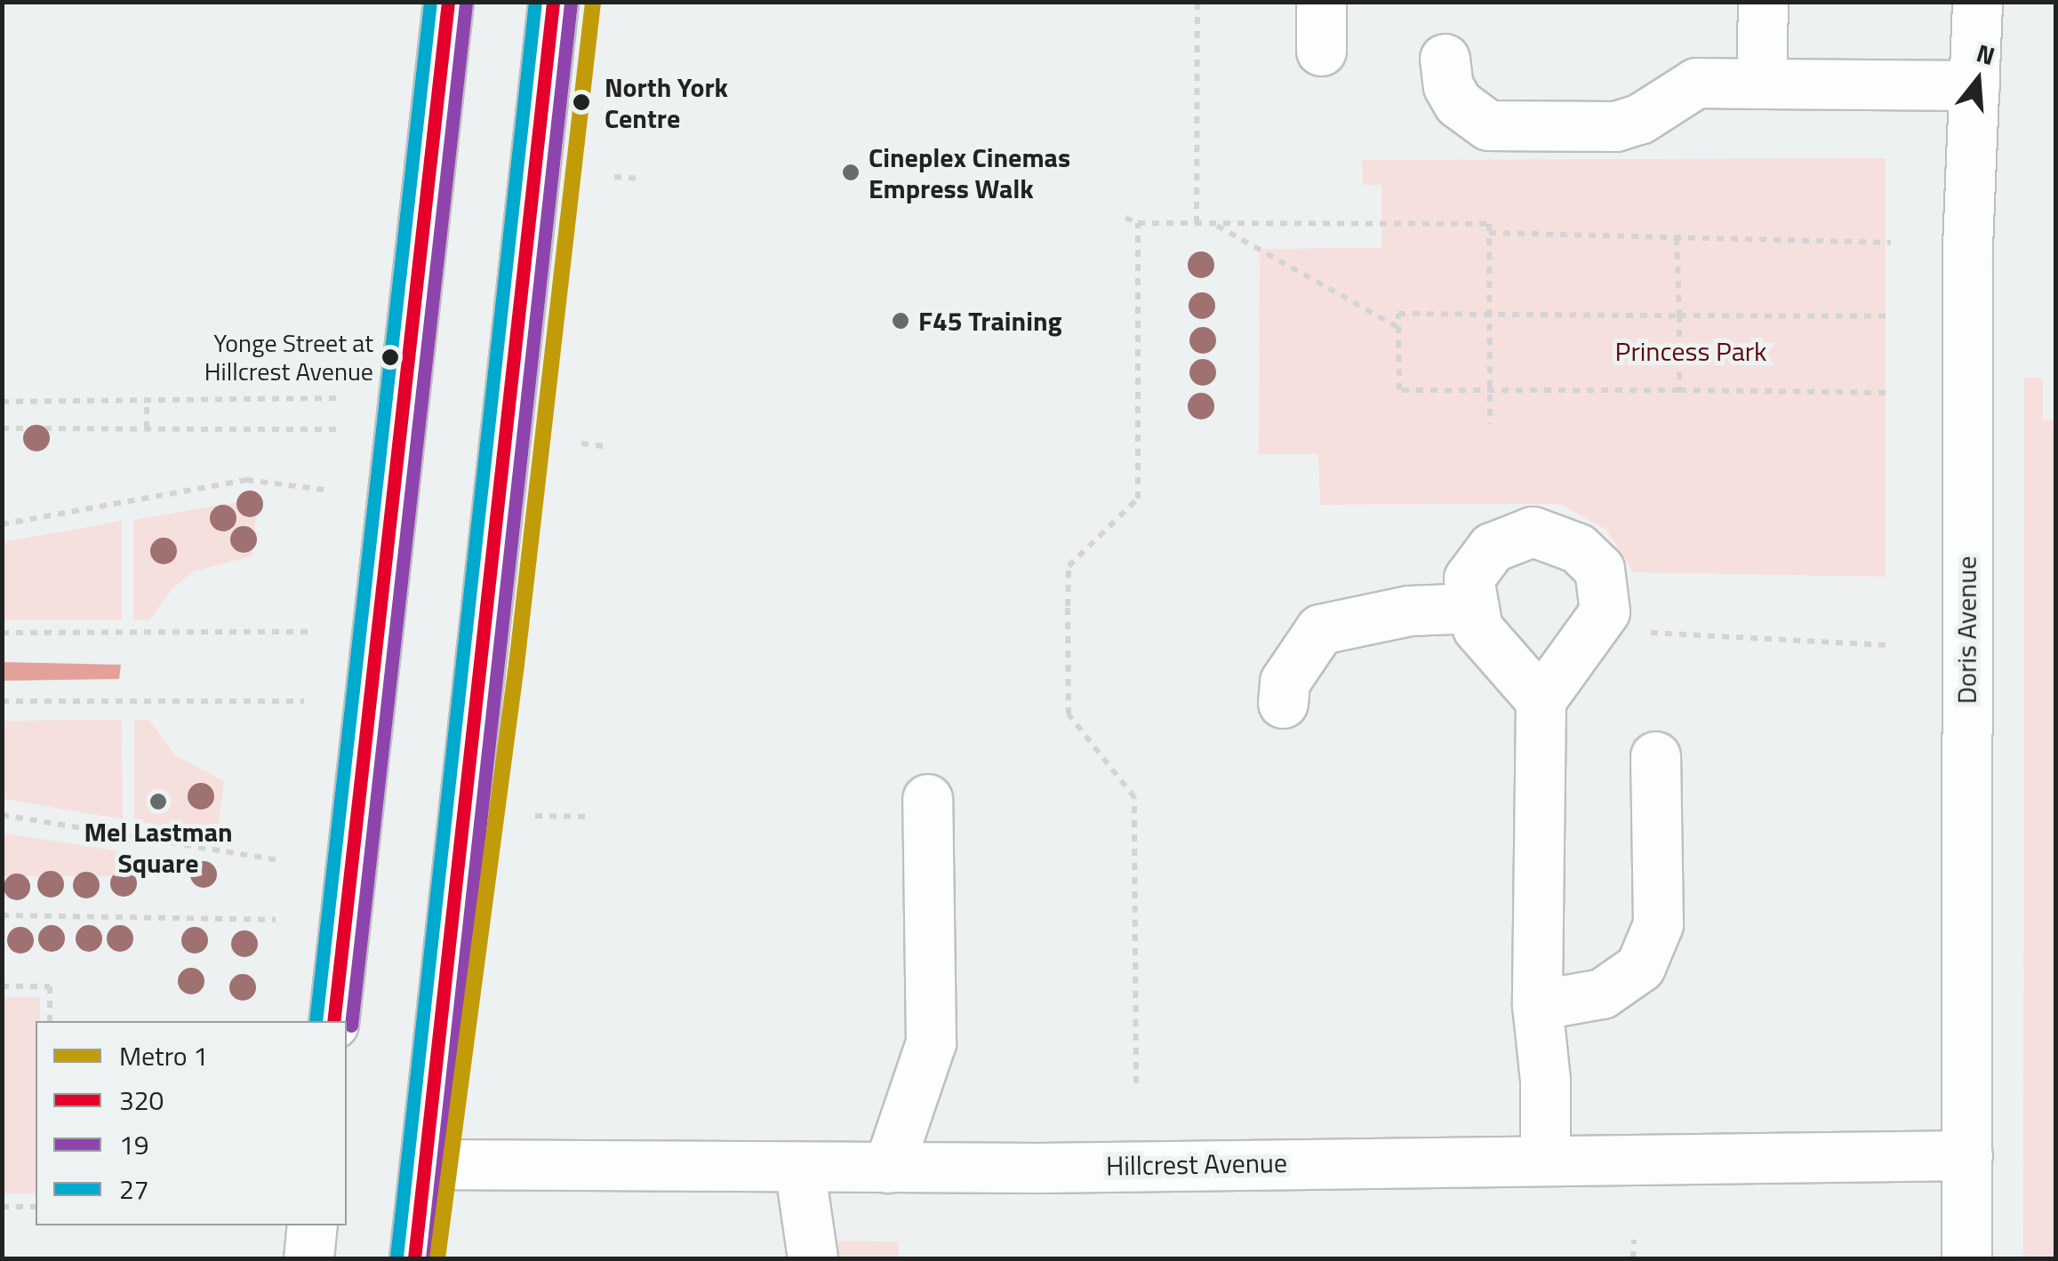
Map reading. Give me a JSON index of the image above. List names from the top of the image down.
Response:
{
  "streets": {
    "street": ["Doris Avenue", "Hillcrest Avenue"]
  },
  "crossings": [
    ["Doris Avenue", "Hillcrest Avenue"]
  ],
  "parks": ["Princess Park"],
  "places": [
    "North York Centre",
    "Cineplex Cinemas Empress Walk",
    "F45 Training",
    "Yonge Street at Hillcrest Avenue",
    "Mel Lastman Square"
  ],
  "lines": [
    "metro line 1",
    "transit line 320",
    "transit line 27",
    "transit line 19"
  ],
  "legend": [
    "Metro 1",
    "320",
    "19",
    "27"
  ],
  "north": "top"
}
